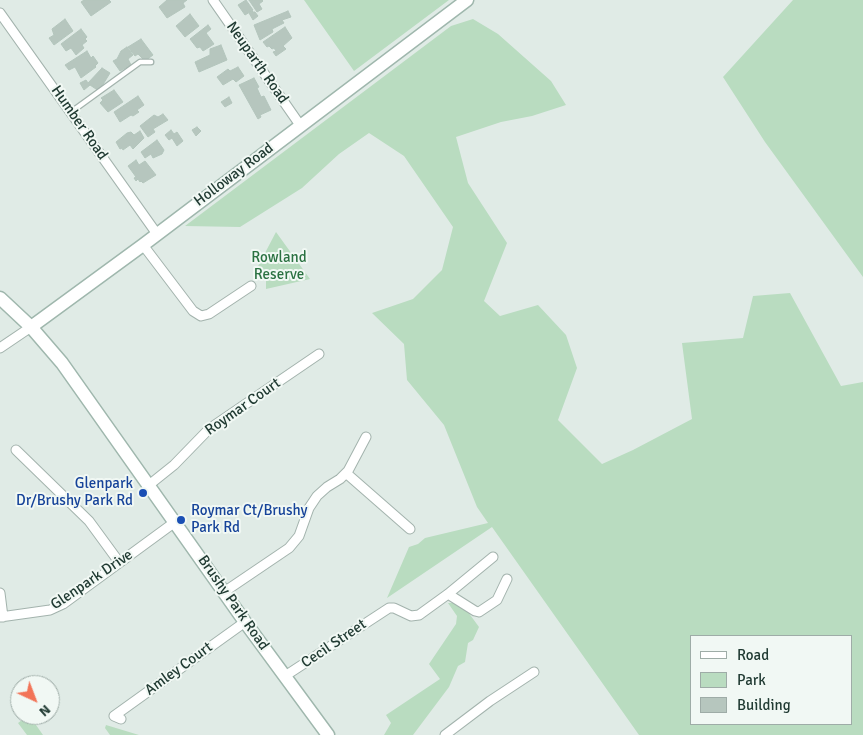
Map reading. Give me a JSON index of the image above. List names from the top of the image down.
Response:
{
  "streets": {
    "main road": ["Holloway Road", "Brushy Park Road"],
    "street": [
      "Neuparth Road",
      "Humber Road",
      "Roymar Court",
      "Glenpark Drive",
      "Cecil Street",
      "Amley Court"
    ]
  },
  "crossings": [
    ["Neuparth Road", "Holloway Road"],
    ["Humber Road", "Holloway Road"],
    ["Holloway Road", "Brushy Park Road"],
    ["Roymar Court", "Brushy Park Road"],
    ["Glenpark Drive", "Brushy Park Road"],
    ["Brushy Park Road", "Cecil Street"],
    ["Brushy Park Road", "Amley Court"]
  ],
  "parks": ["Rowland Reserve"],
  "places": ["Glenpark Dr/Brushy Park Rd", "Roymar Ct/Brushy Park Rd"],
  "legend": ["Road", "Park", "Building"],
  "north": "bottom right"
}
